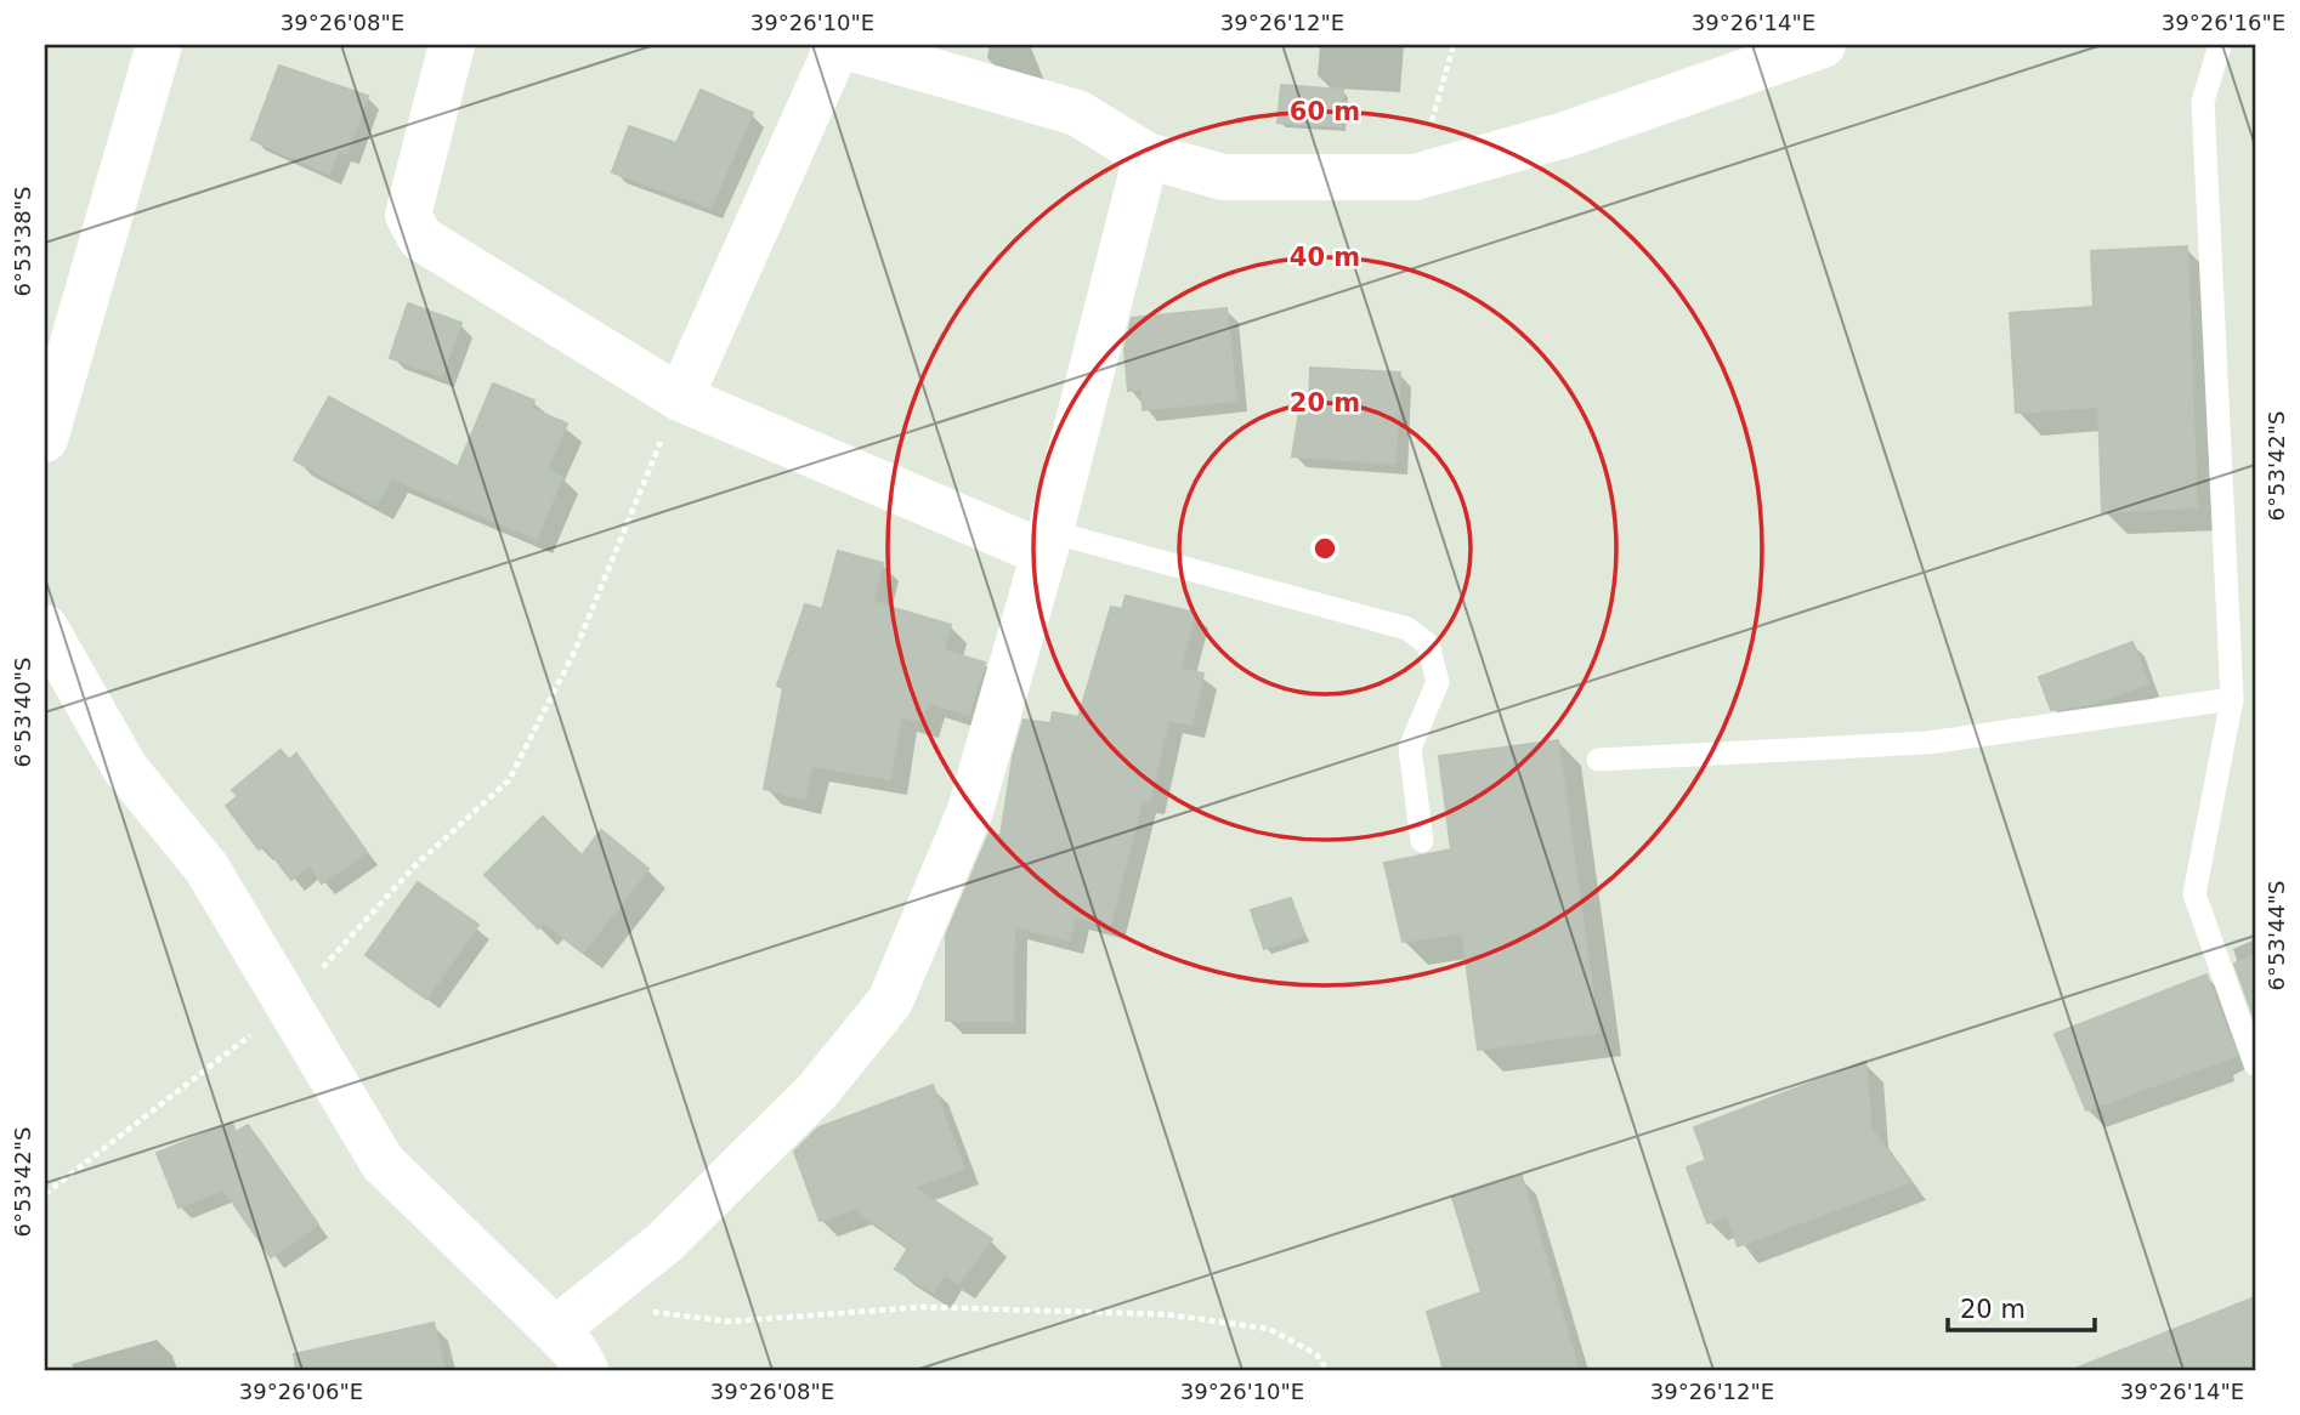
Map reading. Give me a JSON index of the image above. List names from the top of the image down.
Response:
{
  "scale_bar": "20 m",
  "coordinates": [
    "39°26'08\"E",
    "39°26'10\"E",
    "39°26'12\"E",
    "39°26'14\"E",
    "39°26'16\"E",
    "6°53'38\"S",
    "6°53'42\"S",
    "6°53'40\"S",
    "6°53'44\"S",
    "39°26'06\"E"
  ],
  "rings": ["60 m", "40 m", "20 m"]
}
